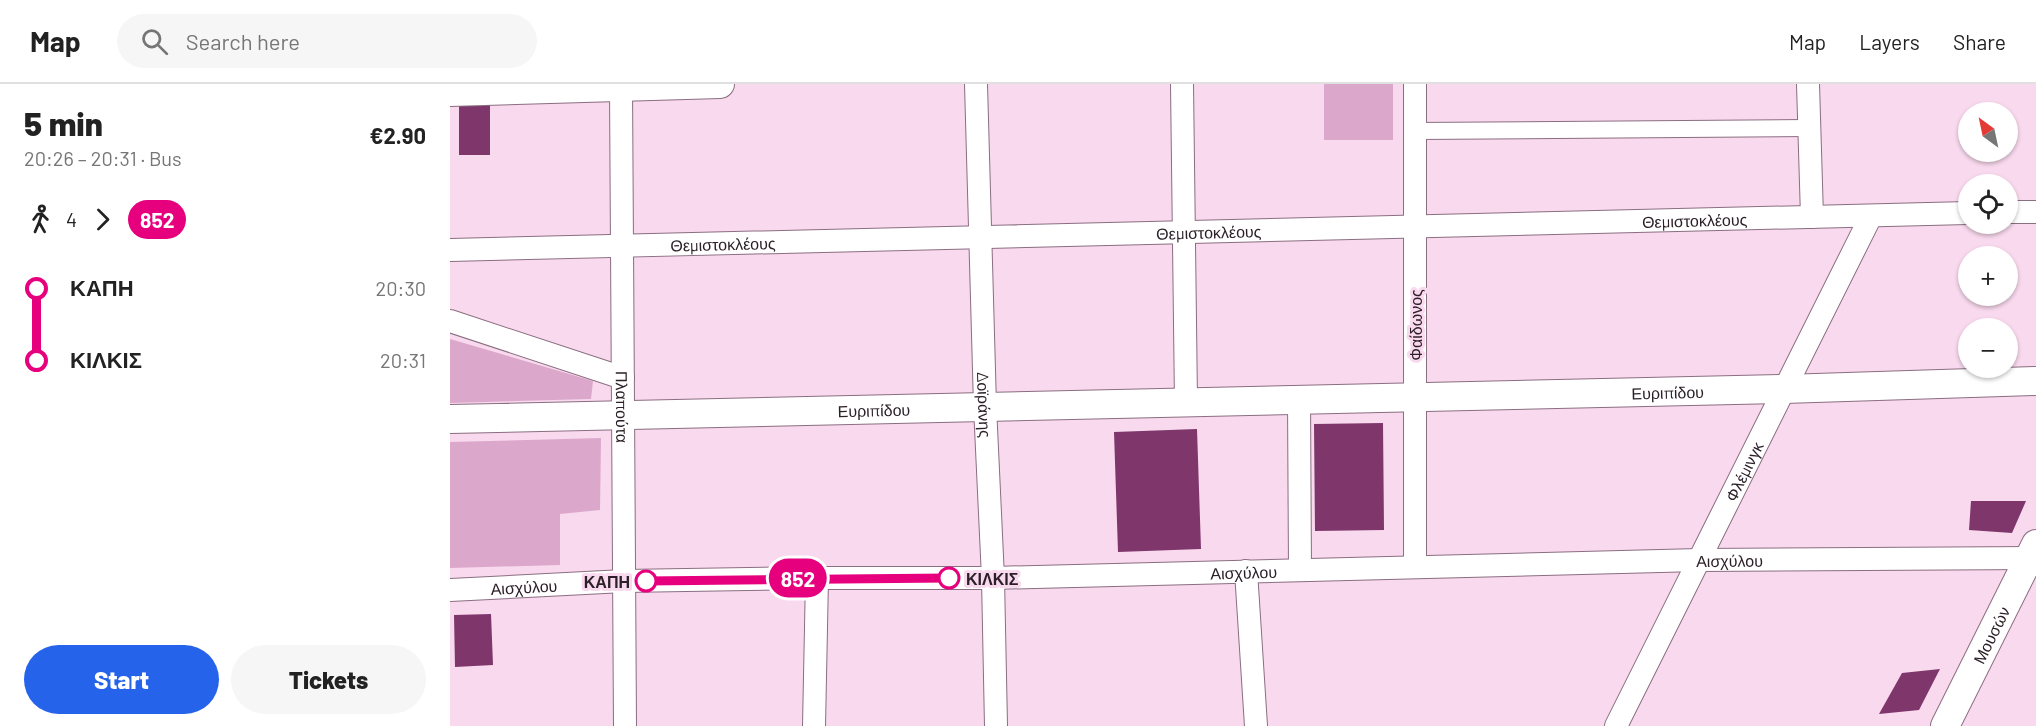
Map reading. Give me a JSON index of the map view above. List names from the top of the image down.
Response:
{
  "streets": {
    "street": [
      "Θεμιστοκλέους",
      "Φαίδωνος",
      "Ευριπίδου",
      "Δοϊράνης",
      "Πλαπούτα",
      "Φλέμινγκ",
      "Αισχύλου",
      "Μουσών"
    ]
  },
  "crossings": [
    ["Θεμιστοκλέους", "Φαίδωνος"],
    ["Θεμιστοκλέους", "Δοϊράνης"],
    ["Θεμιστοκλέους", "Πλαπούτα"],
    ["Θεμιστοκλέους", "Φλέμινγκ"],
    ["Φαίδωνος", "Ευριπίδου"],
    ["Φαίδωνος", "Αισχύλου"],
    ["Ευριπίδου", "Δοϊράνης"],
    ["Ευριπίδου", "Πλαπούτα"],
    ["Ευριπίδου", "Φλέμινγκ"],
    ["Δοϊράνης", "Αισχύλου"],
    ["Πλαπούτα", "Αισχύλου"],
    ["Φλέμινγκ", "Αισχύλου"],
    ["Αισχύλου", "Μουσών"]
  ],
  "places": ["ΚΙΛΚΙΣ", "ΚΑΠΗ"],
  "lines": ["bus line 852"],
  "north": "top left",
  "page": {
    "header": "Map",
    "search": "Search here",
    "nav": ["Map", "Layers", "Share"],
    "heading": ["5 min", "20:26 – 20:31 · Bus", "€2.90"],
    "on_map": "852",
    "map_buttons": ["+", "−"],
    "legs": ["4", "852"],
    "list": [
      {
        "name": "ΚΑΠΗ",
        "value": "20:30"
      },
      {
        "name": "ΚΙΛΚΙΣ",
        "value": "20:31"
      }
    ],
    "buttons": ["Start", "Tickets"]
  }
}
